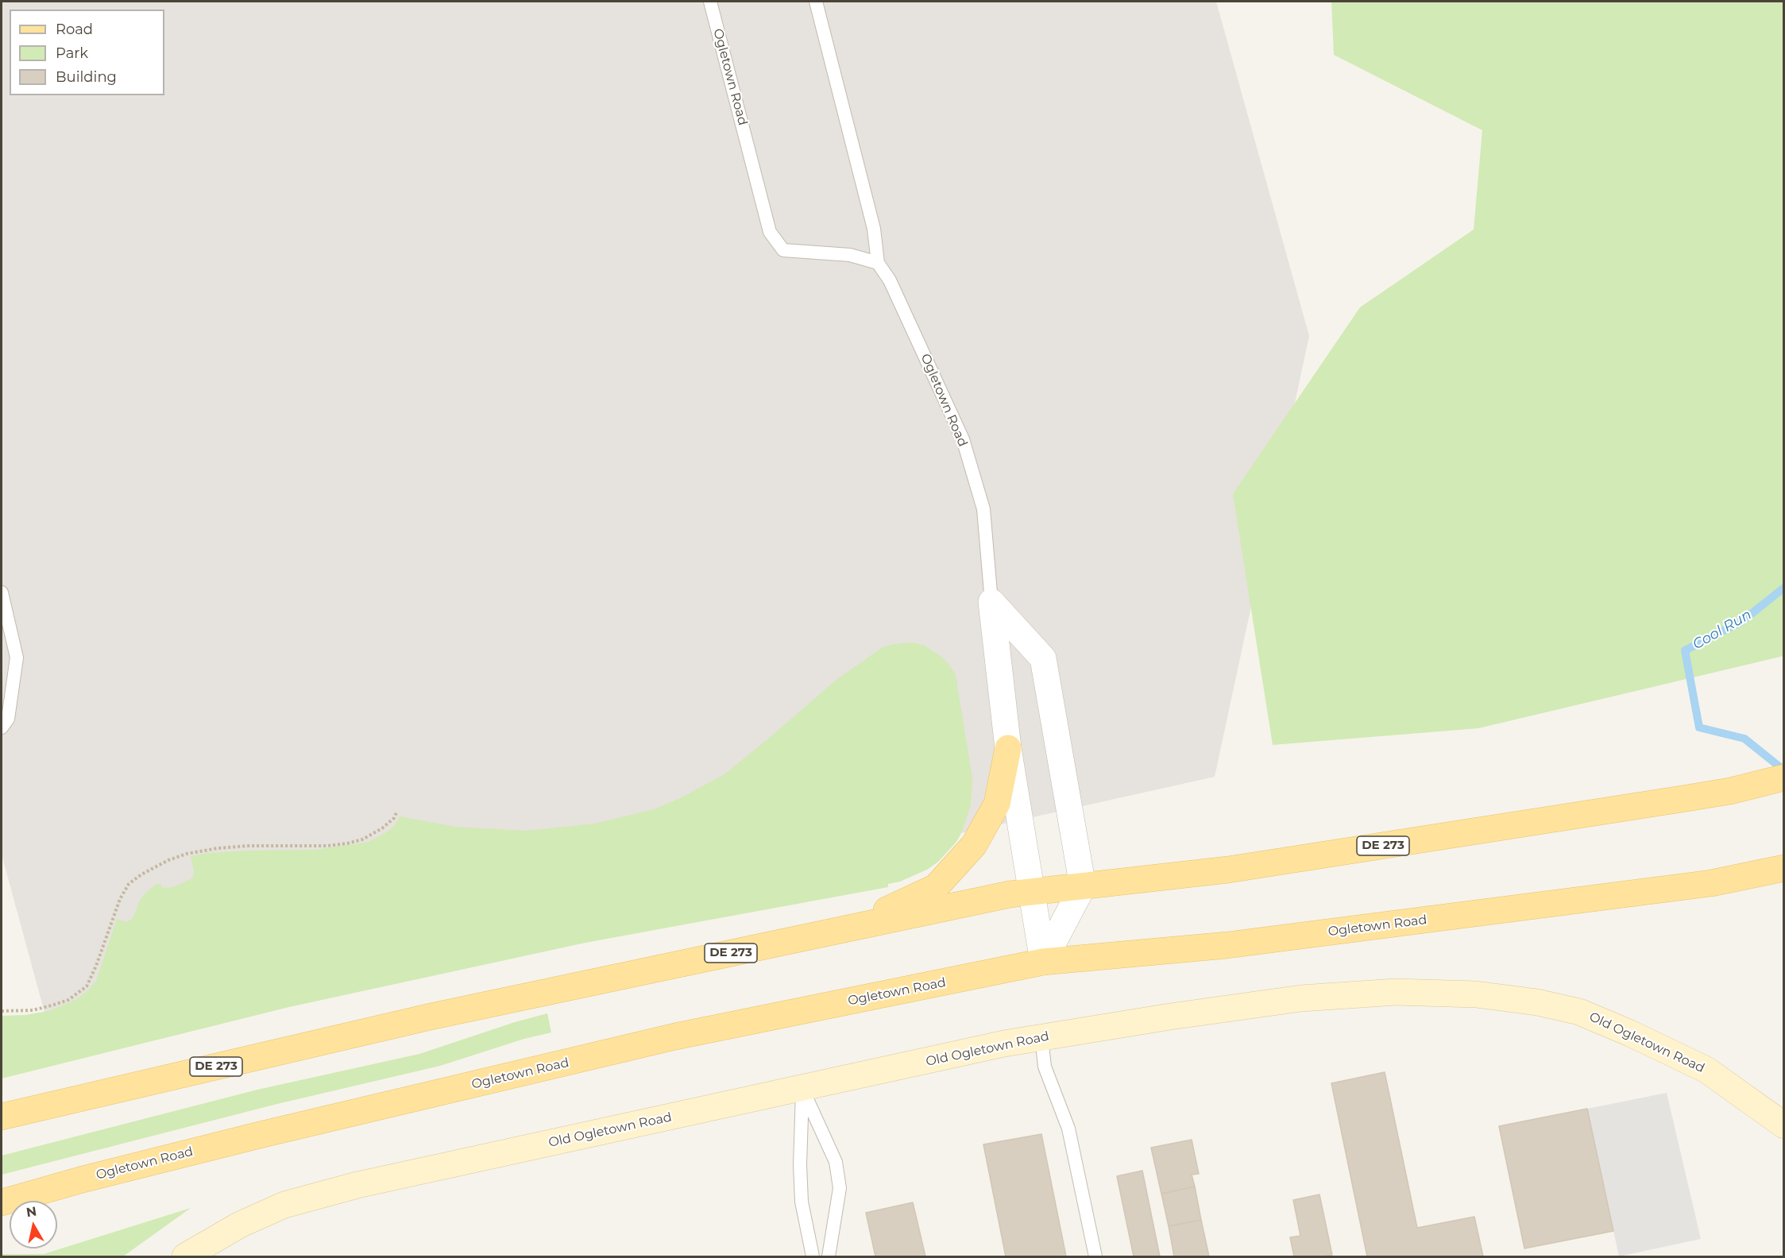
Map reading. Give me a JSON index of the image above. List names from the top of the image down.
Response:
{
  "streets": {
    "main road": ["Ogletown Road", "DE 273"],
    "street": ["Old Ogletown Road"]
  },
  "crossings": [
    ["Ogletown Road", "DE 273"]
  ],
  "water": ["Cool Run"],
  "legend": ["Road", "Park", "Building"],
  "north": "top"
}
